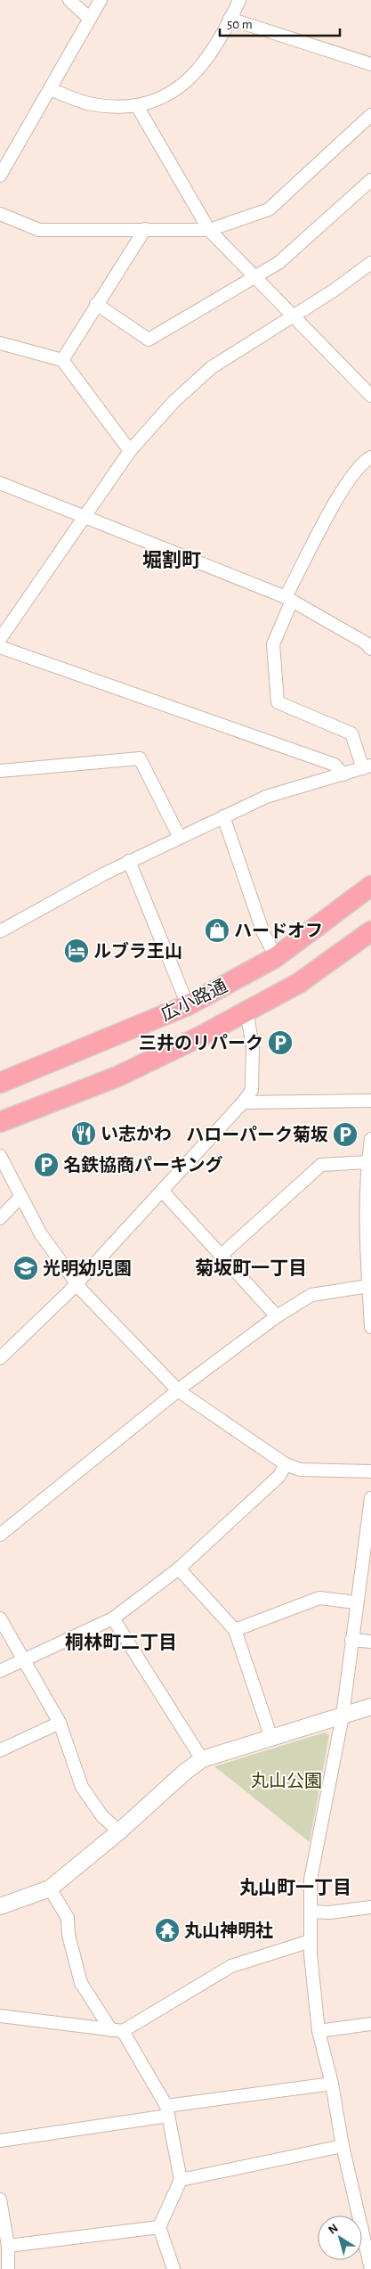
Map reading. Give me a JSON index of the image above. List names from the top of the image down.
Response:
{
  "streets": {
    "main road": ["広小路通"]
  },
  "districts": [
    "堀割町",
    "菊坂町一丁目",
    "桐林町二丁目",
    "丸山町一丁目"
  ],
  "parks": ["丸山公園"],
  "places": {
    "shop": ["ハードオフ"],
    "hotel": ["ルブラ王山"],
    "parking": ["三井のリパーク", "ハローパーク菊坂", "名鉄協商パーキング"],
    "restaurant": ["い志かわ"],
    "school or university": ["光明幼児園"],
    "temple": ["丸山神明社"]
  },
  "scale_bar": "50 m",
  "north": "top left"
}
